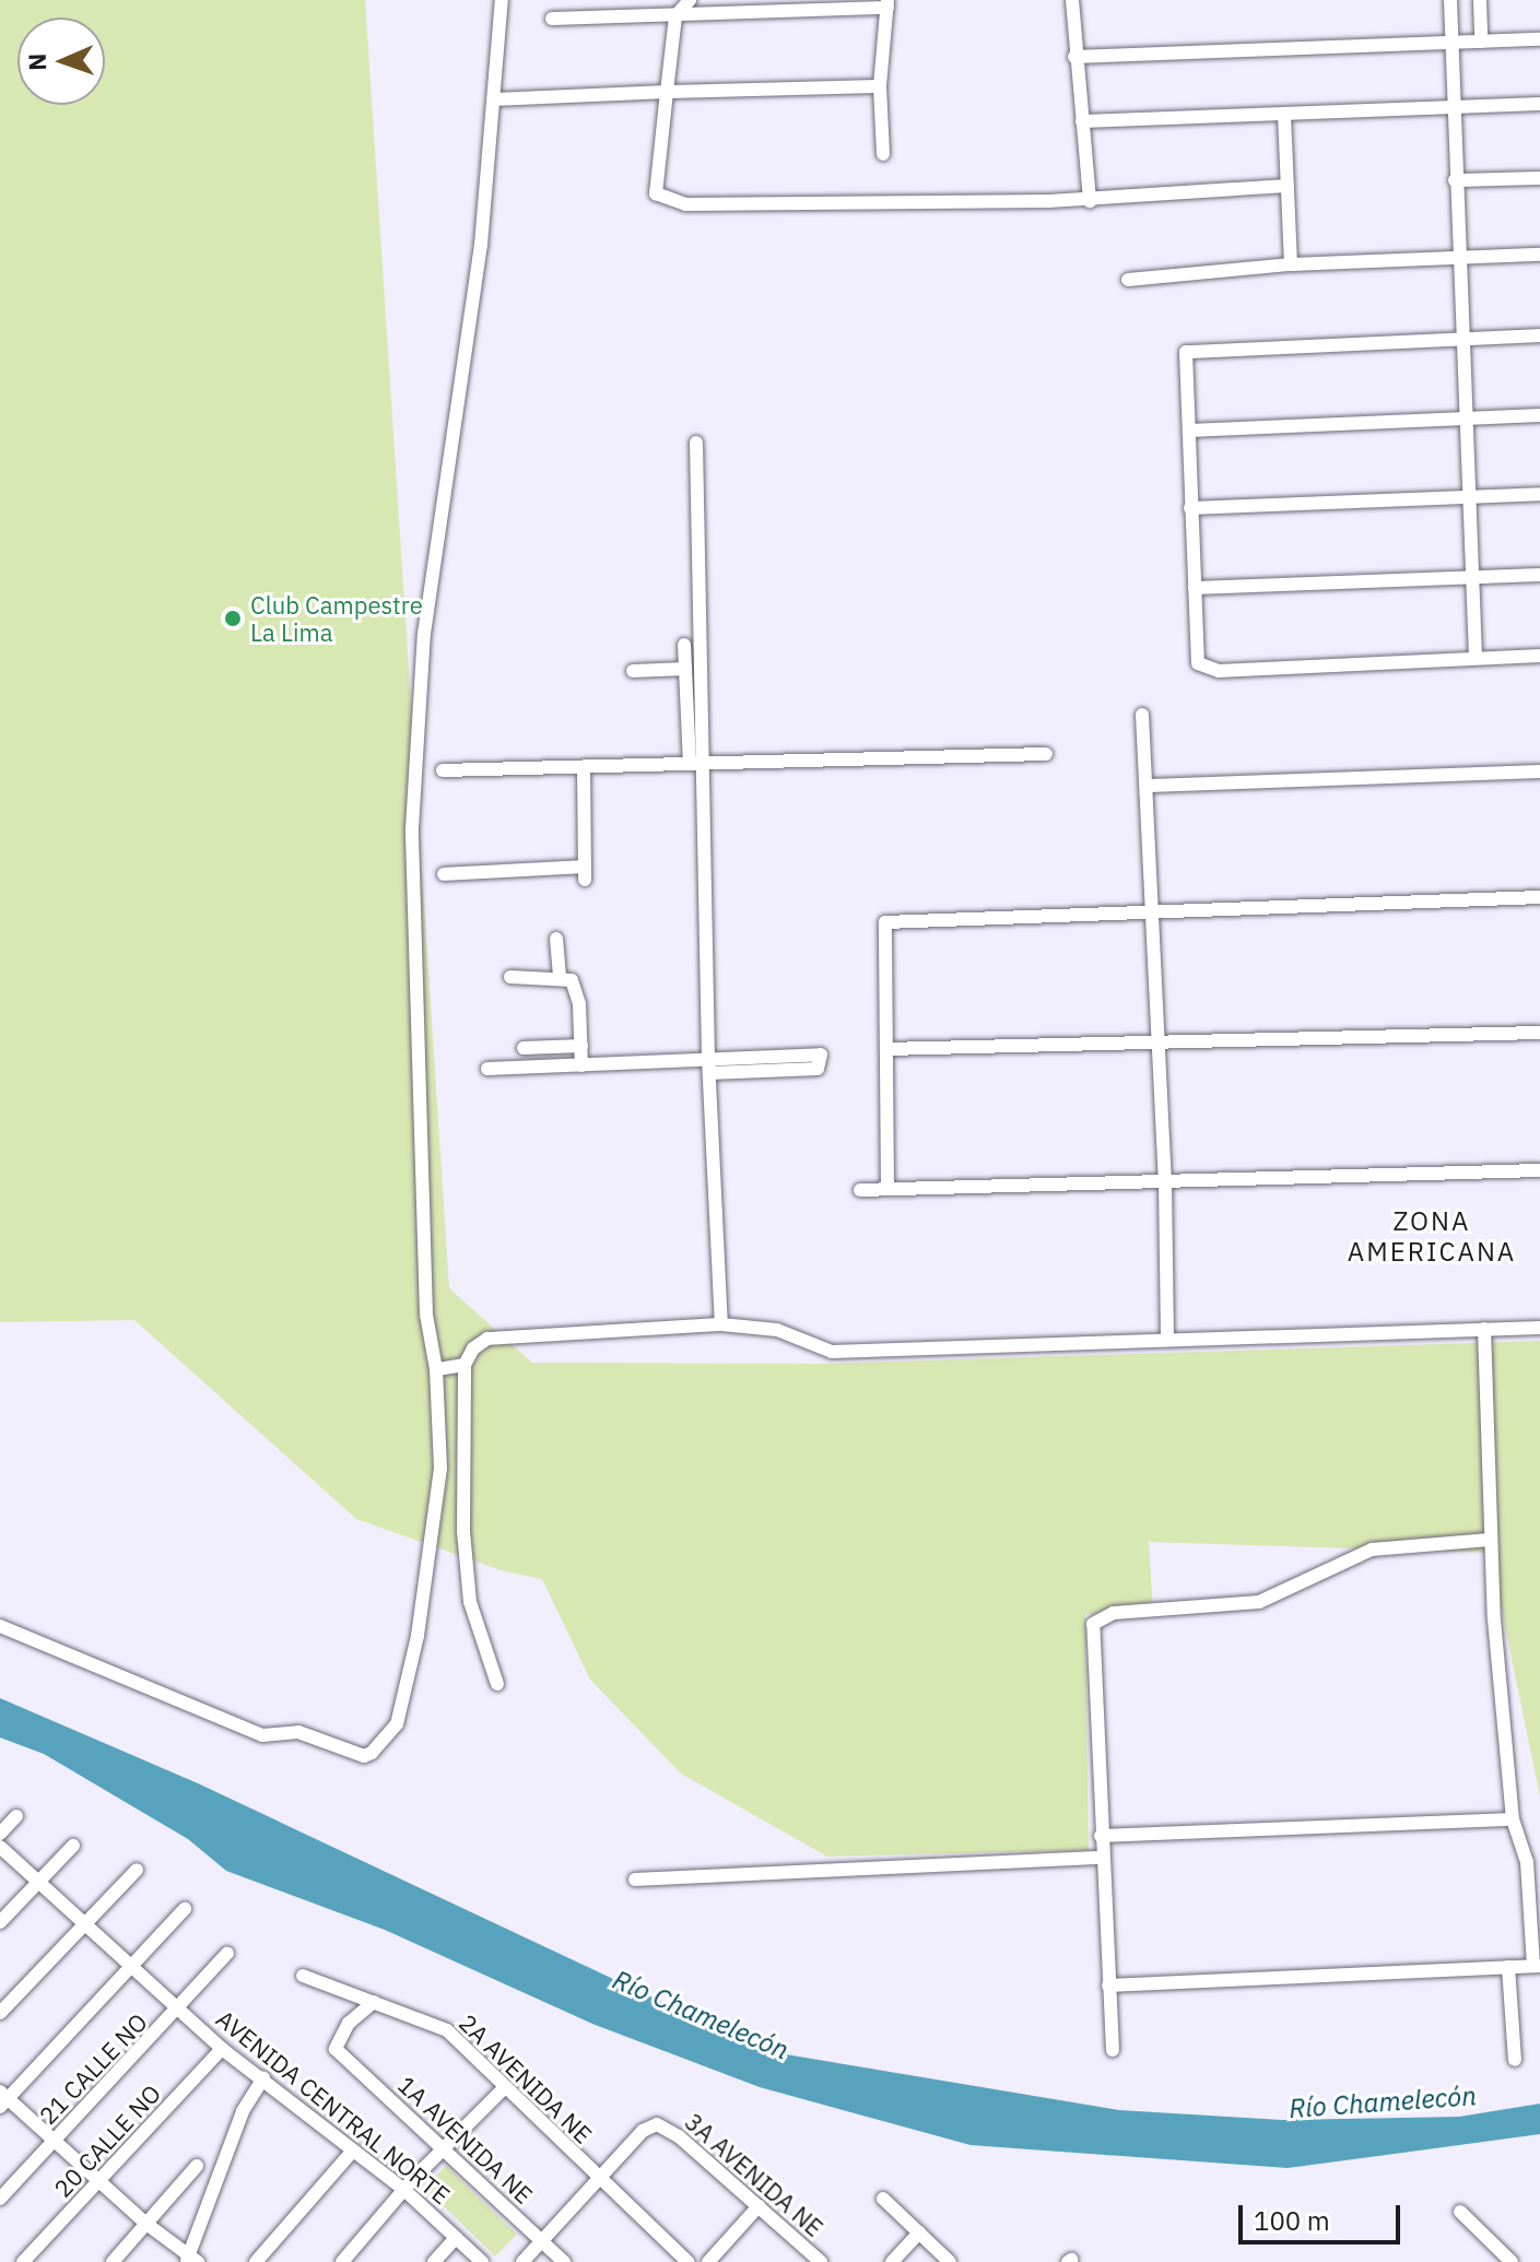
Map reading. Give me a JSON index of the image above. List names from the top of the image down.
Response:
{
  "streets": {
    "street": [
      "21 CALLE NO",
      "2A AVENIDA NE",
      "AVENIDA CENTRAL NORTE",
      "1A AVENIDA NE",
      "20 CALLE NO",
      "3A AVENIDA NE"
    ]
  },
  "crossings": [
    ["21 CALLE NO", "AVENIDA CENTRAL NORTE"],
    ["2A AVENIDA NE", "1A AVENIDA NE"],
    ["2A AVENIDA NE", "3A AVENIDA NE"],
    ["AVENIDA CENTRAL NORTE", "20 CALLE NO"]
  ],
  "districts": ["ZONA AMERICANA"],
  "water": ["Río Chamelecón"],
  "places": ["Club Campestre La Lima"],
  "scale_bar": "100 m",
  "north": "left"
}
